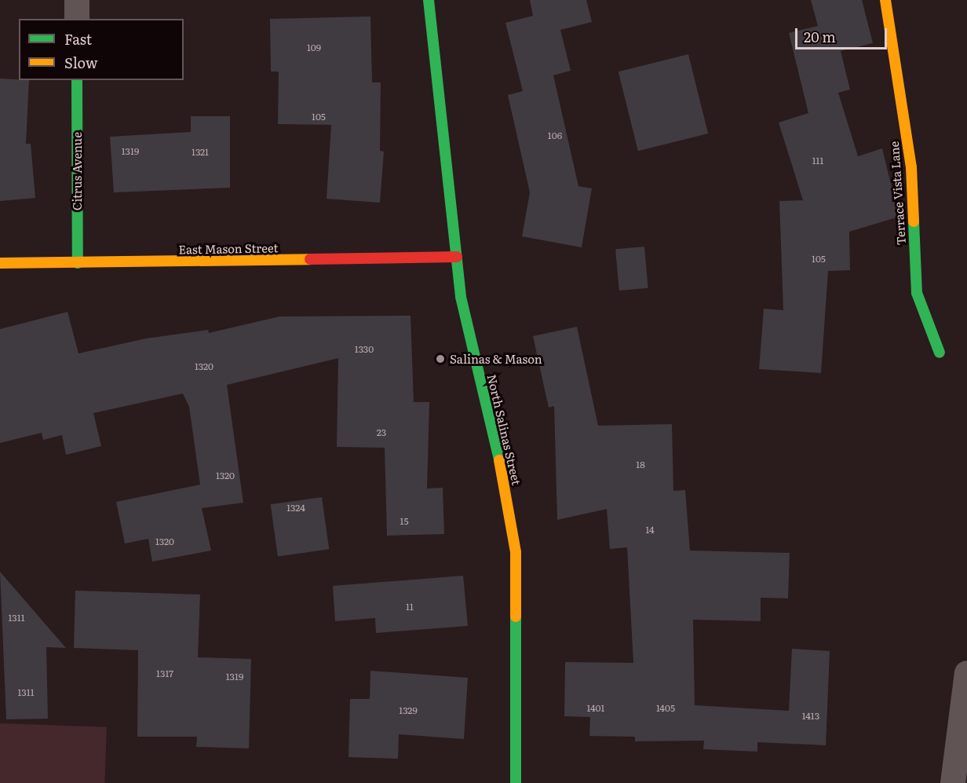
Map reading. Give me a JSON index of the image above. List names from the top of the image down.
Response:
{
  "streets": {
    "street": [
      "Citrus Avenue",
      "Terrace Vista Lane",
      "East Mason Street",
      "North Salinas Street"
    ]
  },
  "crossings": [
    ["Citrus Avenue", "East Mason Street"],
    ["East Mason Street", "North Salinas Street"]
  ],
  "places": ["Salinas & Mason"],
  "house_numbers": [
    "109",
    "105",
    "106",
    "1319",
    "1321",
    "111",
    "105",
    "1330",
    "1320",
    "23",
    "18",
    "1320",
    "1324",
    "15",
    "14",
    "1320",
    "11",
    "1311",
    "1317",
    "1319",
    "1311",
    "1401",
    "1405",
    "1329",
    "1413"
  ],
  "legend": ["Fast", "Slow"],
  "scale_bar": "20 m"
}
